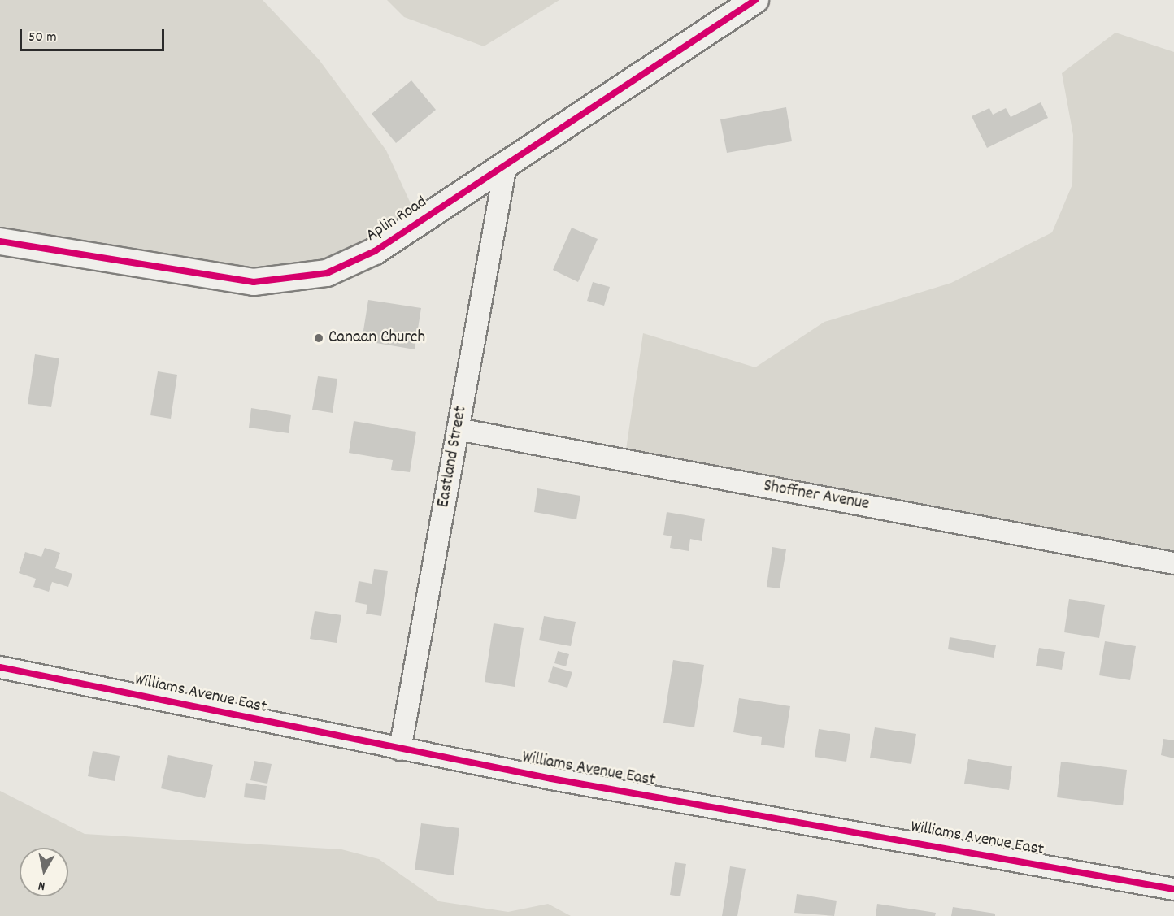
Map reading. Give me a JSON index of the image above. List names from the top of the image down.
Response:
{
  "streets": {
    "street": [
      "Aplin Road",
      "Eastland Street",
      "Shoffner Avenue",
      "Williams Avenue East"
    ]
  },
  "crossings": [
    ["Aplin Road", "Eastland Street"],
    ["Eastland Street", "Shoffner Avenue"],
    ["Eastland Street", "Williams Avenue East"]
  ],
  "places": ["Canaan Church"],
  "scale_bar": "50 m",
  "north": "bottom"
}
